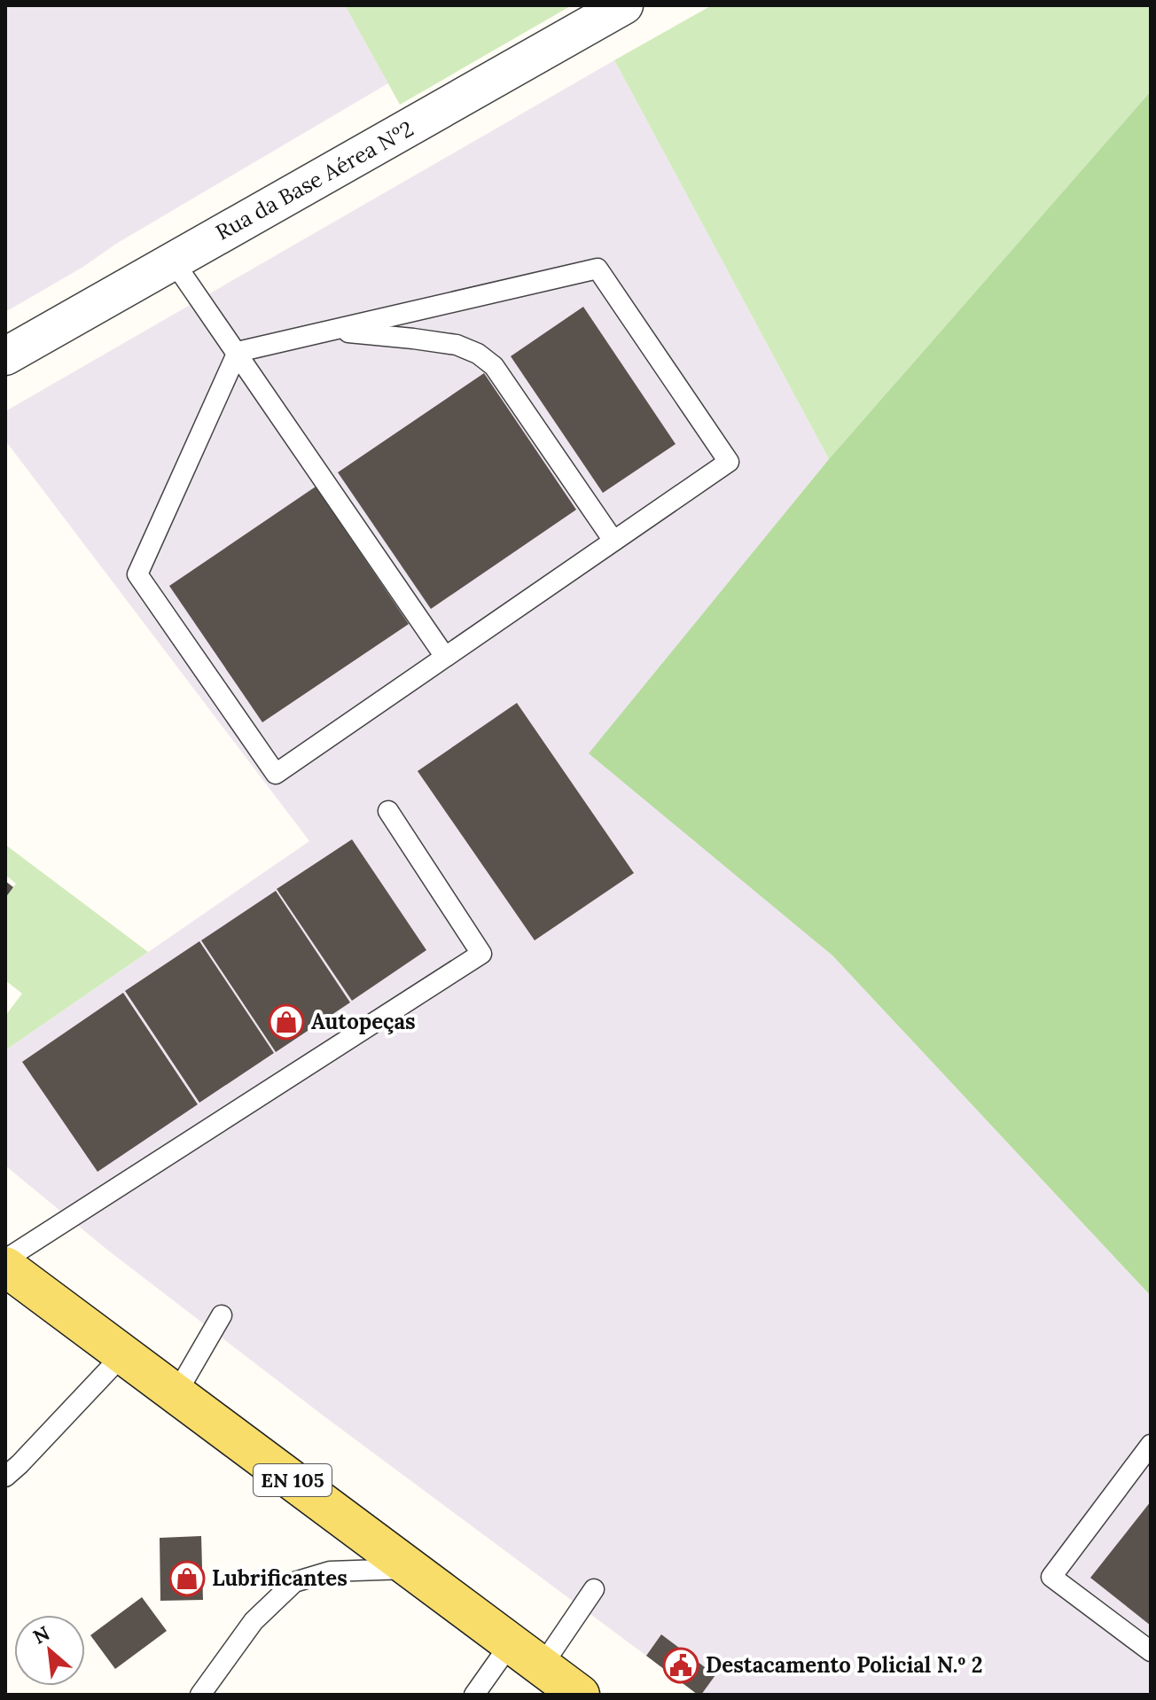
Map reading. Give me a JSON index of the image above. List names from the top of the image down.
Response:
{
  "streets": {
    "main road": ["EN 105"],
    "street": ["Rua da Base Aérea Nº2"]
  },
  "places": {
    "shop": ["Autopeças", "Lubrificantes"],
    "public building": ["Destacamento Policial N.º 2"]
  },
  "north": "top left"
}
